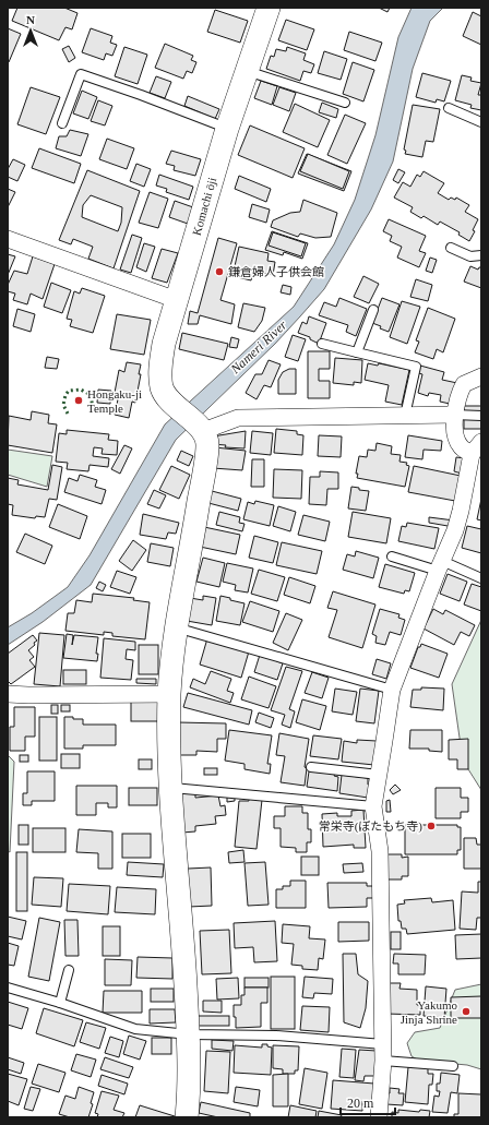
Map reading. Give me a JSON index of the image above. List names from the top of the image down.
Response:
{
  "streets": {
    "street": ["Komachi ōji"]
  },
  "water": ["Nameri River"],
  "places": [
    "鎌倉婦人子供会館",
    "Hongaku-ji Temple",
    "常栄寺(ぼたもち寺)",
    "Yakumo Jinja Shrine"
  ],
  "scale_bar": "20 m",
  "north": "top"
}
